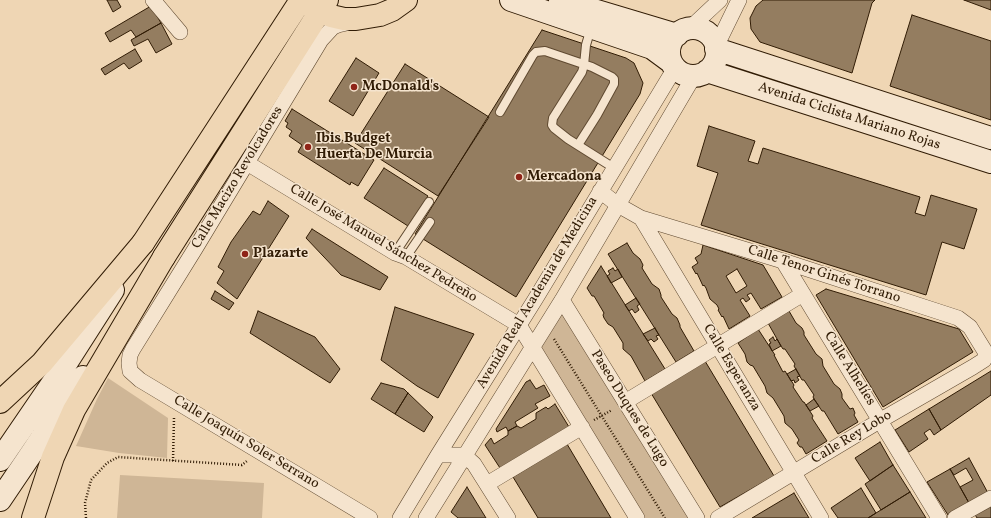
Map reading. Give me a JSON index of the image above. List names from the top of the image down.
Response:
{
  "streets": {
    "main road": ["Avenida Ciclista Mariano Rojas"],
    "street": [
      "Calle Macizo Revolcadores",
      "Calle José Manuel Sánchez Pedreño",
      "Calle Tenor Ginés Torrano",
      "Avenida Real Academia de Medicina",
      "Calle Esperanza",
      "Calle Alhelíes",
      "Paseo Duques de Lugo",
      "Calle Rey Lobo",
      "Calle Joaquín Soler Serrano"
    ]
  },
  "crossings": [
    ["Avenida Ciclista Mariano Rojas", "Avenida Real Academia de Medicina"],
    ["Calle Macizo Revolcadores", "Calle José Manuel Sánchez Pedreño"],
    ["Calle Macizo Revolcadores", "Calle Joaquín Soler Serrano"],
    ["Calle José Manuel Sánchez Pedreño", "Avenida Real Academia de Medicina"],
    ["Calle Tenor Ginés Torrano", "Avenida Real Academia de Medicina"],
    ["Calle Tenor Ginés Torrano", "Calle Esperanza"],
    ["Calle Tenor Ginés Torrano", "Calle Alhelíes"],
    ["Calle Tenor Ginés Torrano", "Calle Rey Lobo"],
    ["Avenida Real Academia de Medicina", "Paseo Duques de Lugo"],
    ["Calle Esperanza", "Calle Rey Lobo"],
    ["Calle Alhelíes", "Calle Rey Lobo"]
  ],
  "places": [
    "McDonald's",
    "Ibis Budget Huerta De Murcia",
    "Mercadona",
    "Plazarte"
  ]
}
